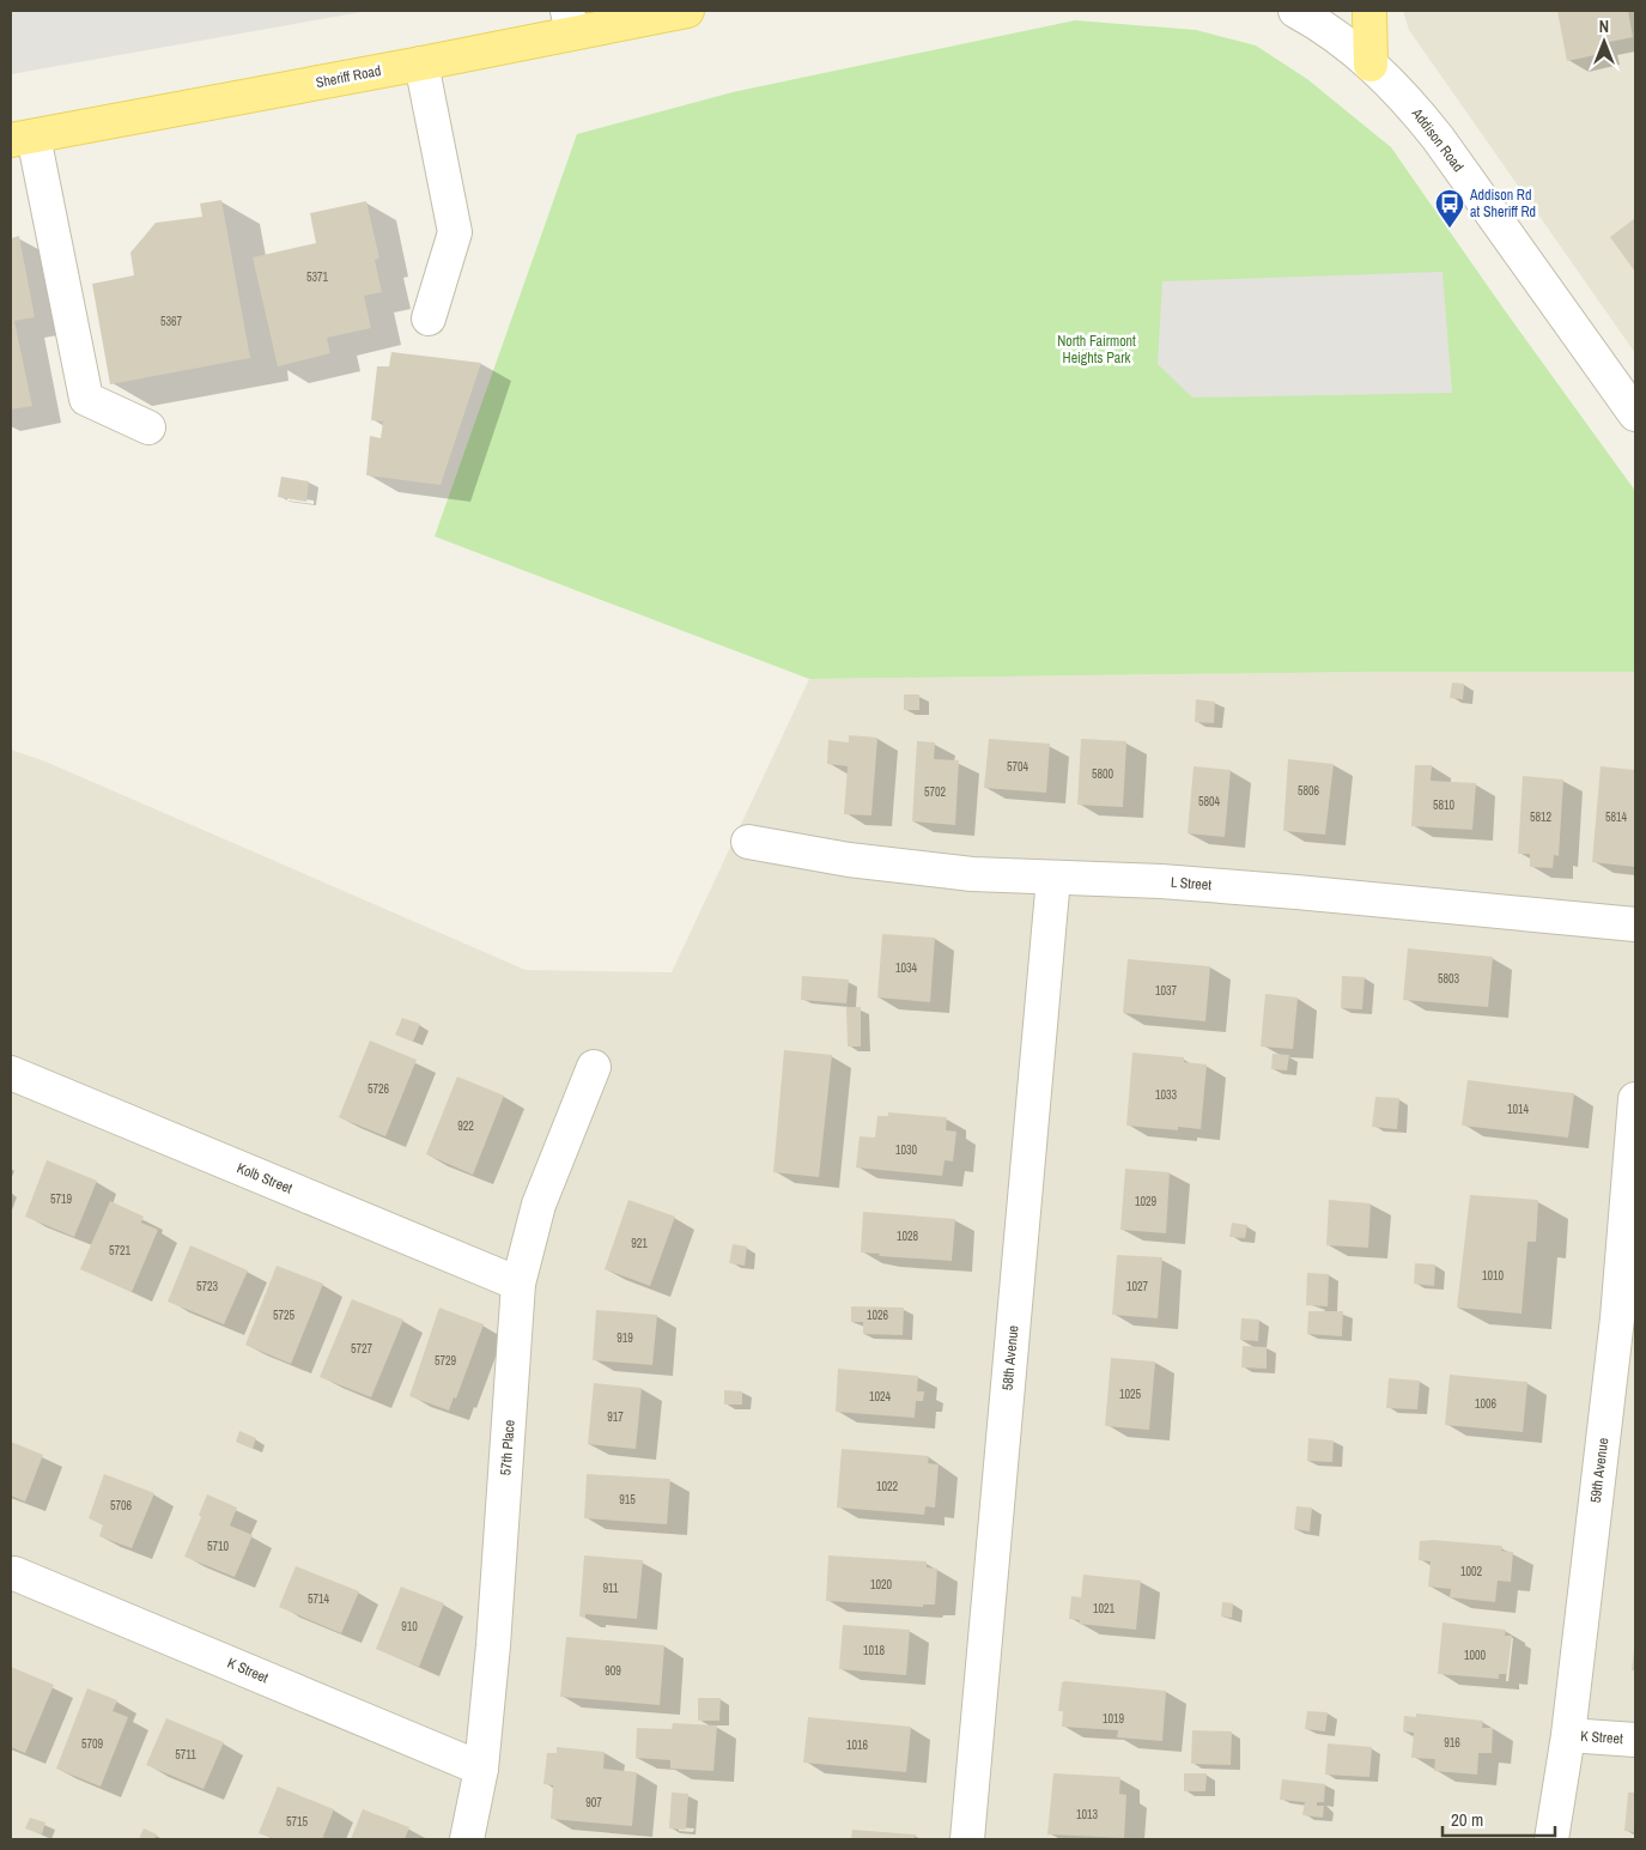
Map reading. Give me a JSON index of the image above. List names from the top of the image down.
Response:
{
  "streets": {
    "main road": ["Sheriff Road"],
    "street": [
      "Addison Road",
      "L Street",
      "Kolb Street",
      "58th Avenue",
      "57th Place",
      "59th Avenue",
      "K Street"
    ]
  },
  "crossings": [
    ["L Street", "58th Avenue"],
    ["Kolb Street", "57th Place"],
    ["57th Place", "K Street"],
    ["59th Avenue", "K Street"]
  ],
  "parks": ["North Fairmont Heights Park"],
  "places": {
    "bus stop": ["Addison Rd at Sheriff Rd"]
  },
  "house_numbers": [
    "5371",
    "5367",
    "5704",
    "5800",
    "5806",
    "5702",
    "5804",
    "5810",
    "5812",
    "5814",
    "1034",
    "5803",
    "1037",
    "5726",
    "1033",
    "1014",
    "922",
    "1030",
    "5719",
    "1029",
    "1028",
    "921",
    "5721",
    "1010",
    "5723",
    "1027",
    "5725",
    "1026",
    "919",
    "5727",
    "5729",
    "1025",
    "1024",
    "1006",
    "917",
    "1022",
    "915",
    "5706",
    "5710",
    "1002",
    "1020",
    "911",
    "5714",
    "1021",
    "910",
    "1018",
    "1000",
    "909",
    "1019",
    "916",
    "5709",
    "1016",
    "5711",
    "907",
    "1013",
    "5715"
  ],
  "scale_bar": "20 m",
  "north": "top"
}
